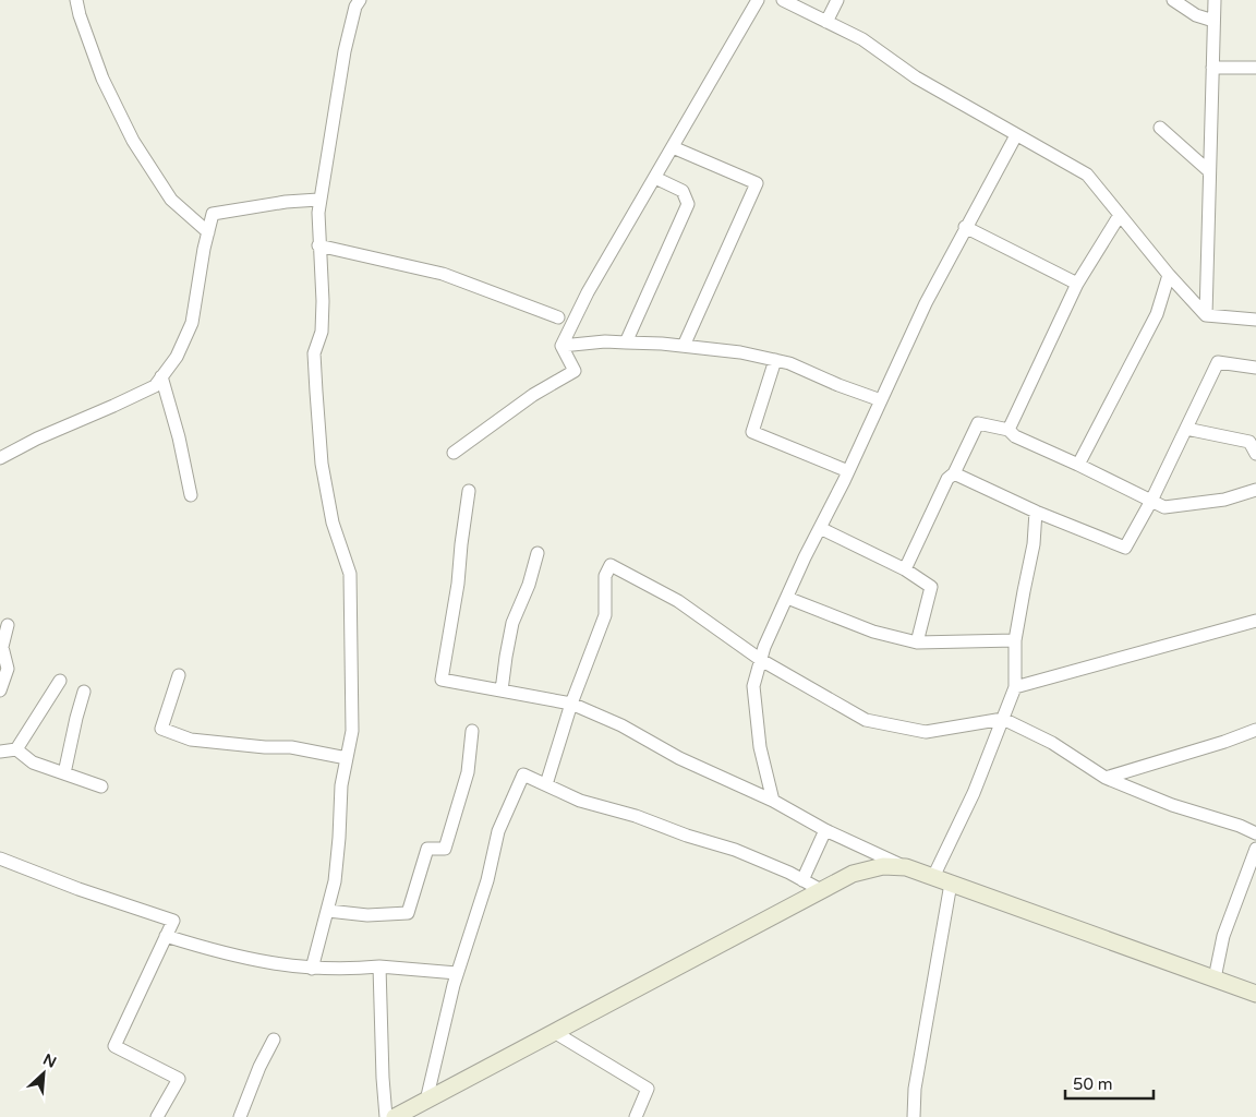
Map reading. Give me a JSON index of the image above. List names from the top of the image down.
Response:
{
  "scale_bar": "50 m",
  "north": "top right"
}
